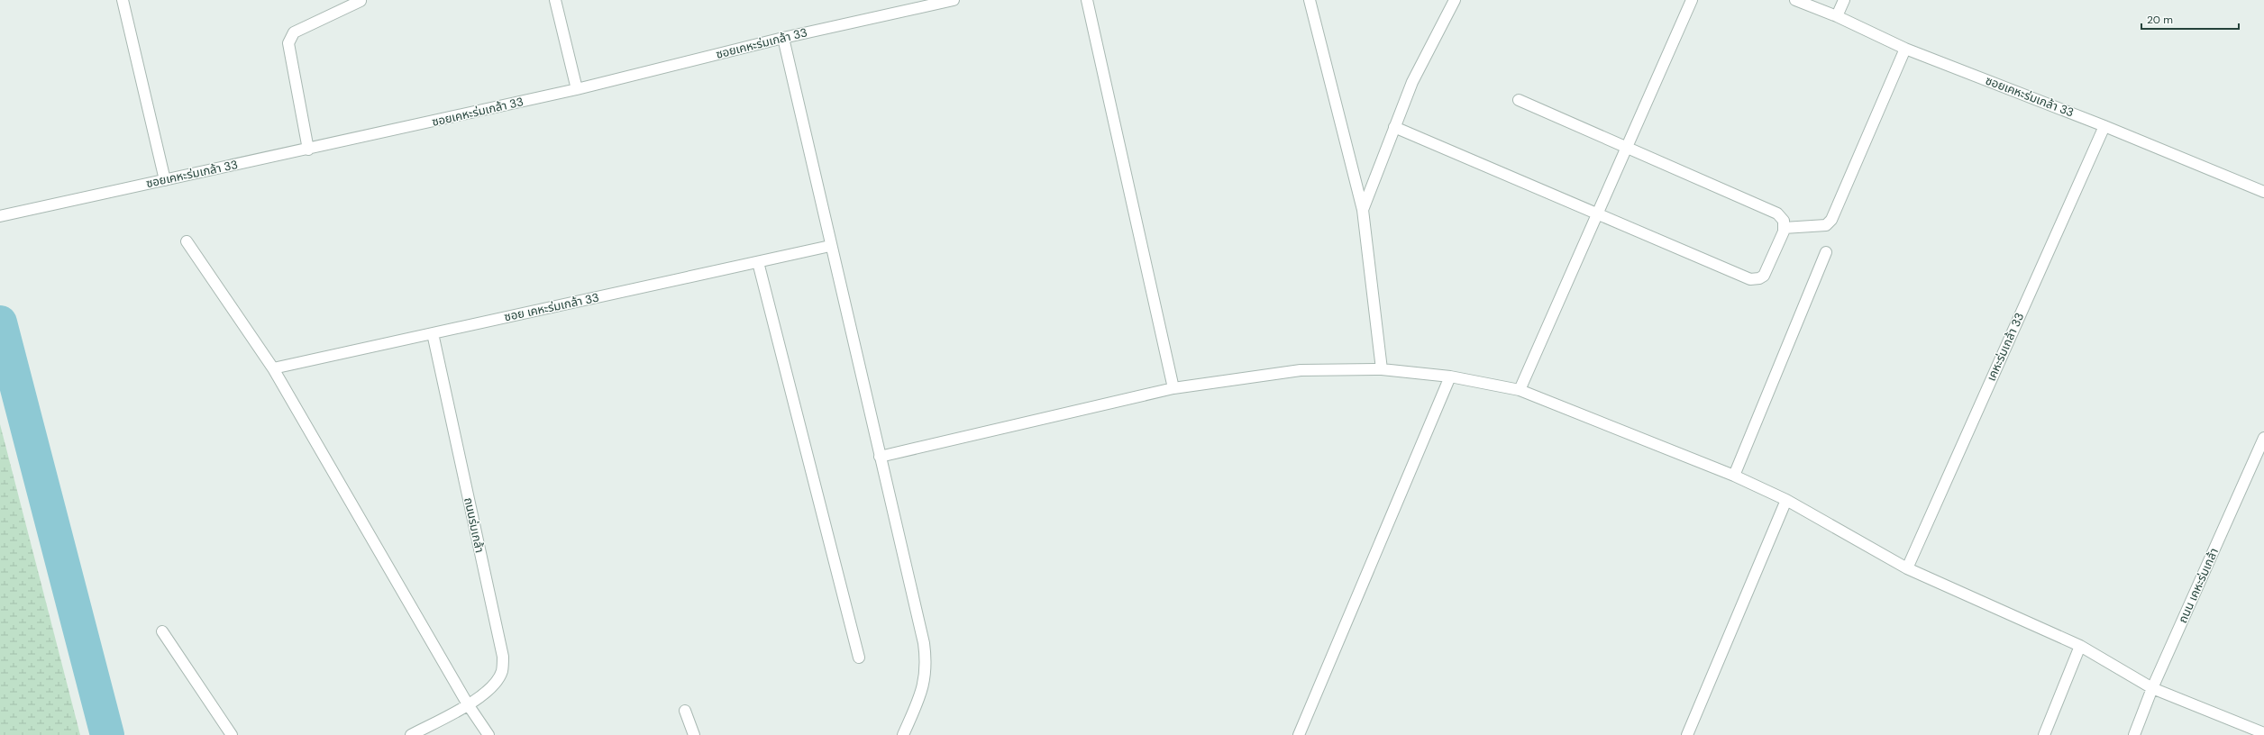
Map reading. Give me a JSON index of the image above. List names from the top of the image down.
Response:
{
  "streets": {
    "street": [
      "ซอยเคหะร่มเกล้า 33",
      "ซอย เคหะร่มเกล้า 33",
      "เคหะร่มเกล้า 33",
      "ถนนร่มเกล้า",
      "ถนน เคหะร่มเกล้า"
    ]
  },
  "crossings": [
    ["ซอยเคหะร่มเกล้า 33", "เคหะร่มเกล้า 33"],
    ["ซอย เคหะร่มเกล้า 33", "ถนนร่มเกล้า"]
  ],
  "scale_bar": "20 m"
}
